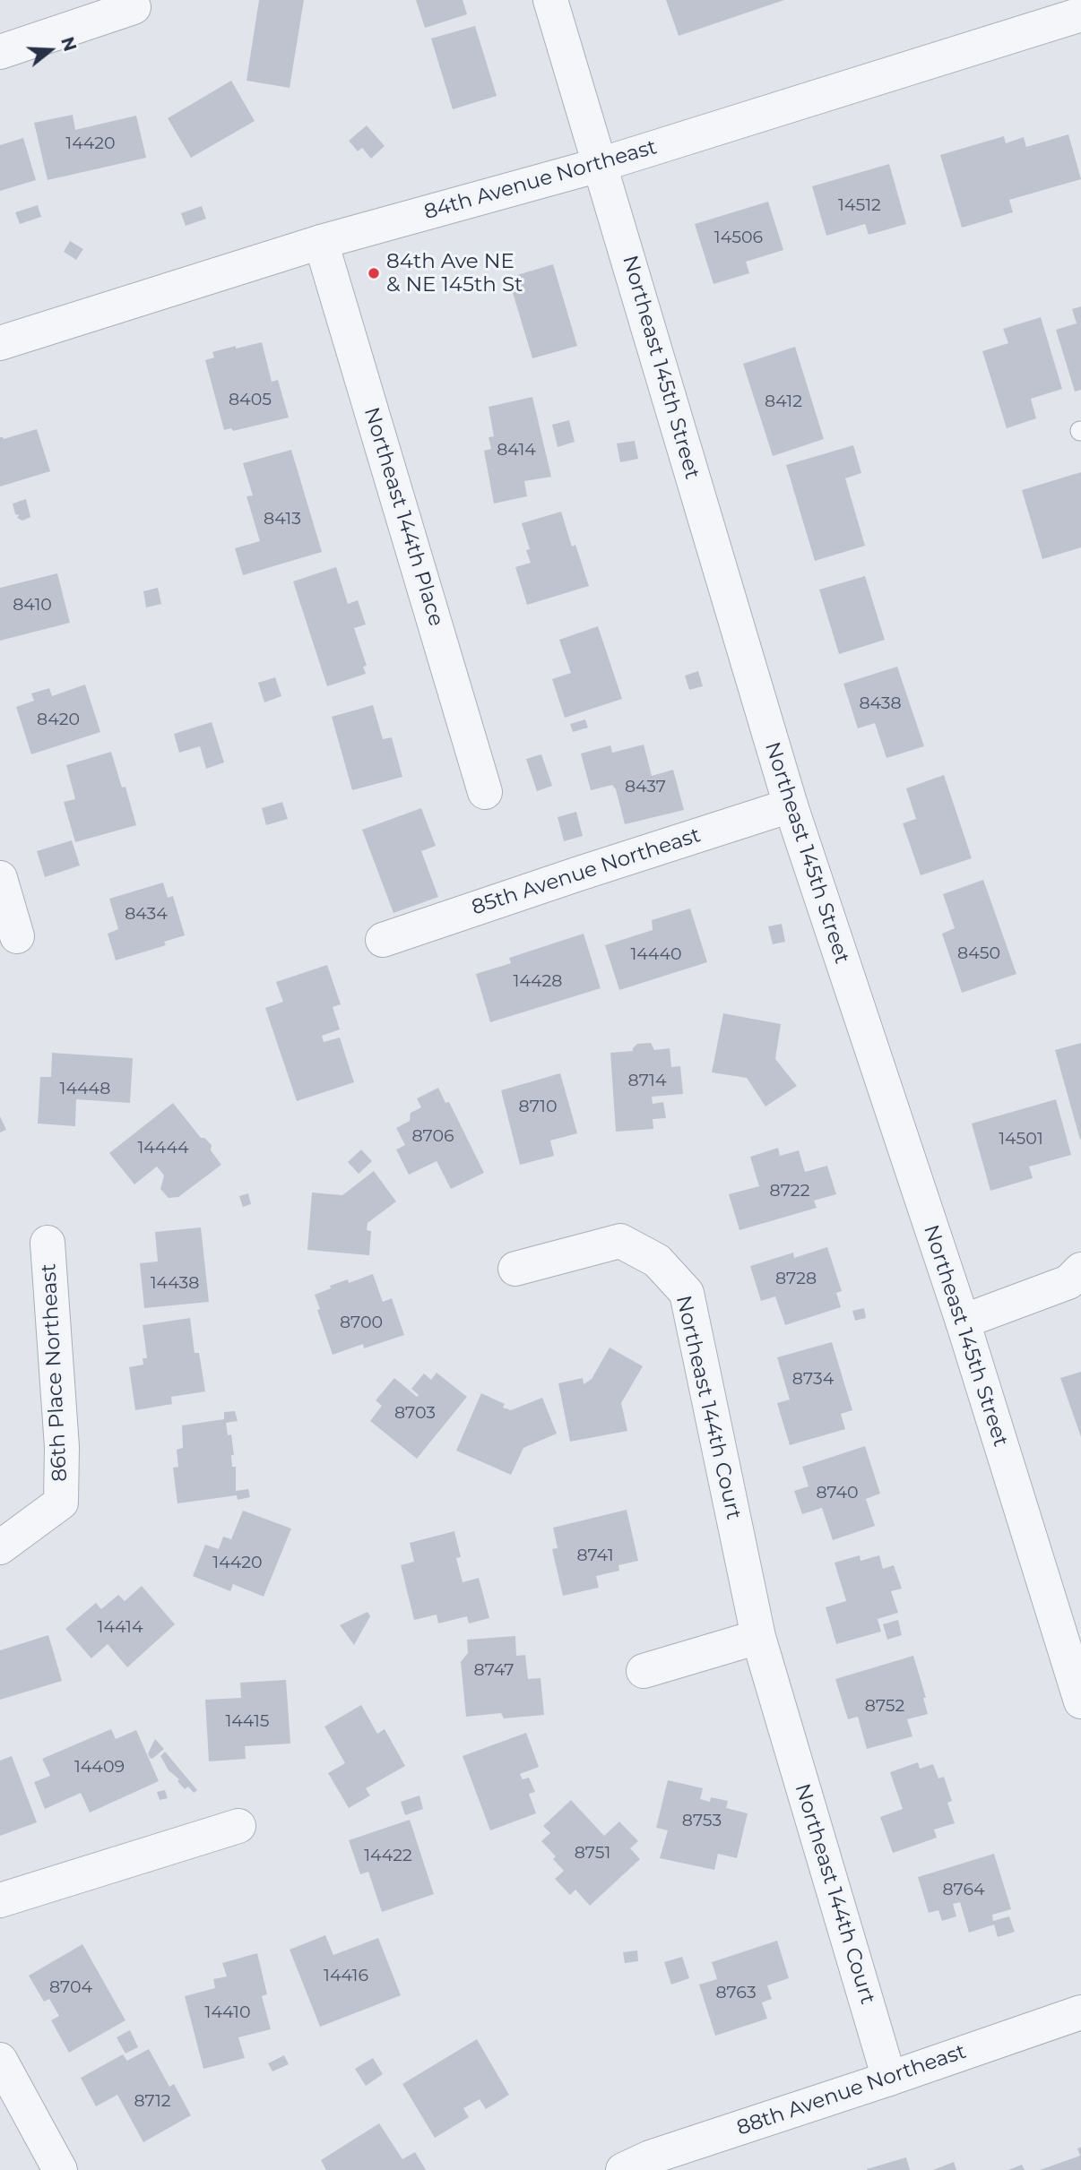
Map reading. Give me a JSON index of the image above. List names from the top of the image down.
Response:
{
  "streets": {
    "street": [
      "84th Avenue Northeast",
      "Northeast 145th Street",
      "Northeast 144th Place",
      "85th Avenue Northeast",
      "86th Place Northeast",
      "Northeast 144th Court",
      "88th Avenue Northeast"
    ]
  },
  "crossings": [
    ["84th Avenue Northeast", "Northeast 145th Street"],
    ["84th Avenue Northeast", "Northeast 144th Place"],
    ["Northeast 145th Street", "85th Avenue Northeast"],
    ["Northeast 144th Court", "88th Avenue Northeast"]
  ],
  "places": ["84th Ave NE & NE 145th St"],
  "house_numbers": [
    "14420",
    "14512",
    "14506",
    "8405",
    "8412",
    "8414",
    "8413",
    "8410",
    "8438",
    "8420",
    "8437",
    "8434",
    "8450",
    "14440",
    "14428",
    "8714",
    "14448",
    "8710",
    "8706",
    "14501",
    "14444",
    "8722",
    "8728",
    "14438",
    "8700",
    "8734",
    "8703",
    "8740",
    "8741",
    "14420",
    "14414",
    "8747",
    "8752",
    "14415",
    "14409",
    "8753",
    "8751",
    "14422",
    "8764",
    "14416",
    "8704",
    "8763",
    "14410",
    "8712"
  ],
  "north": "right"
}
